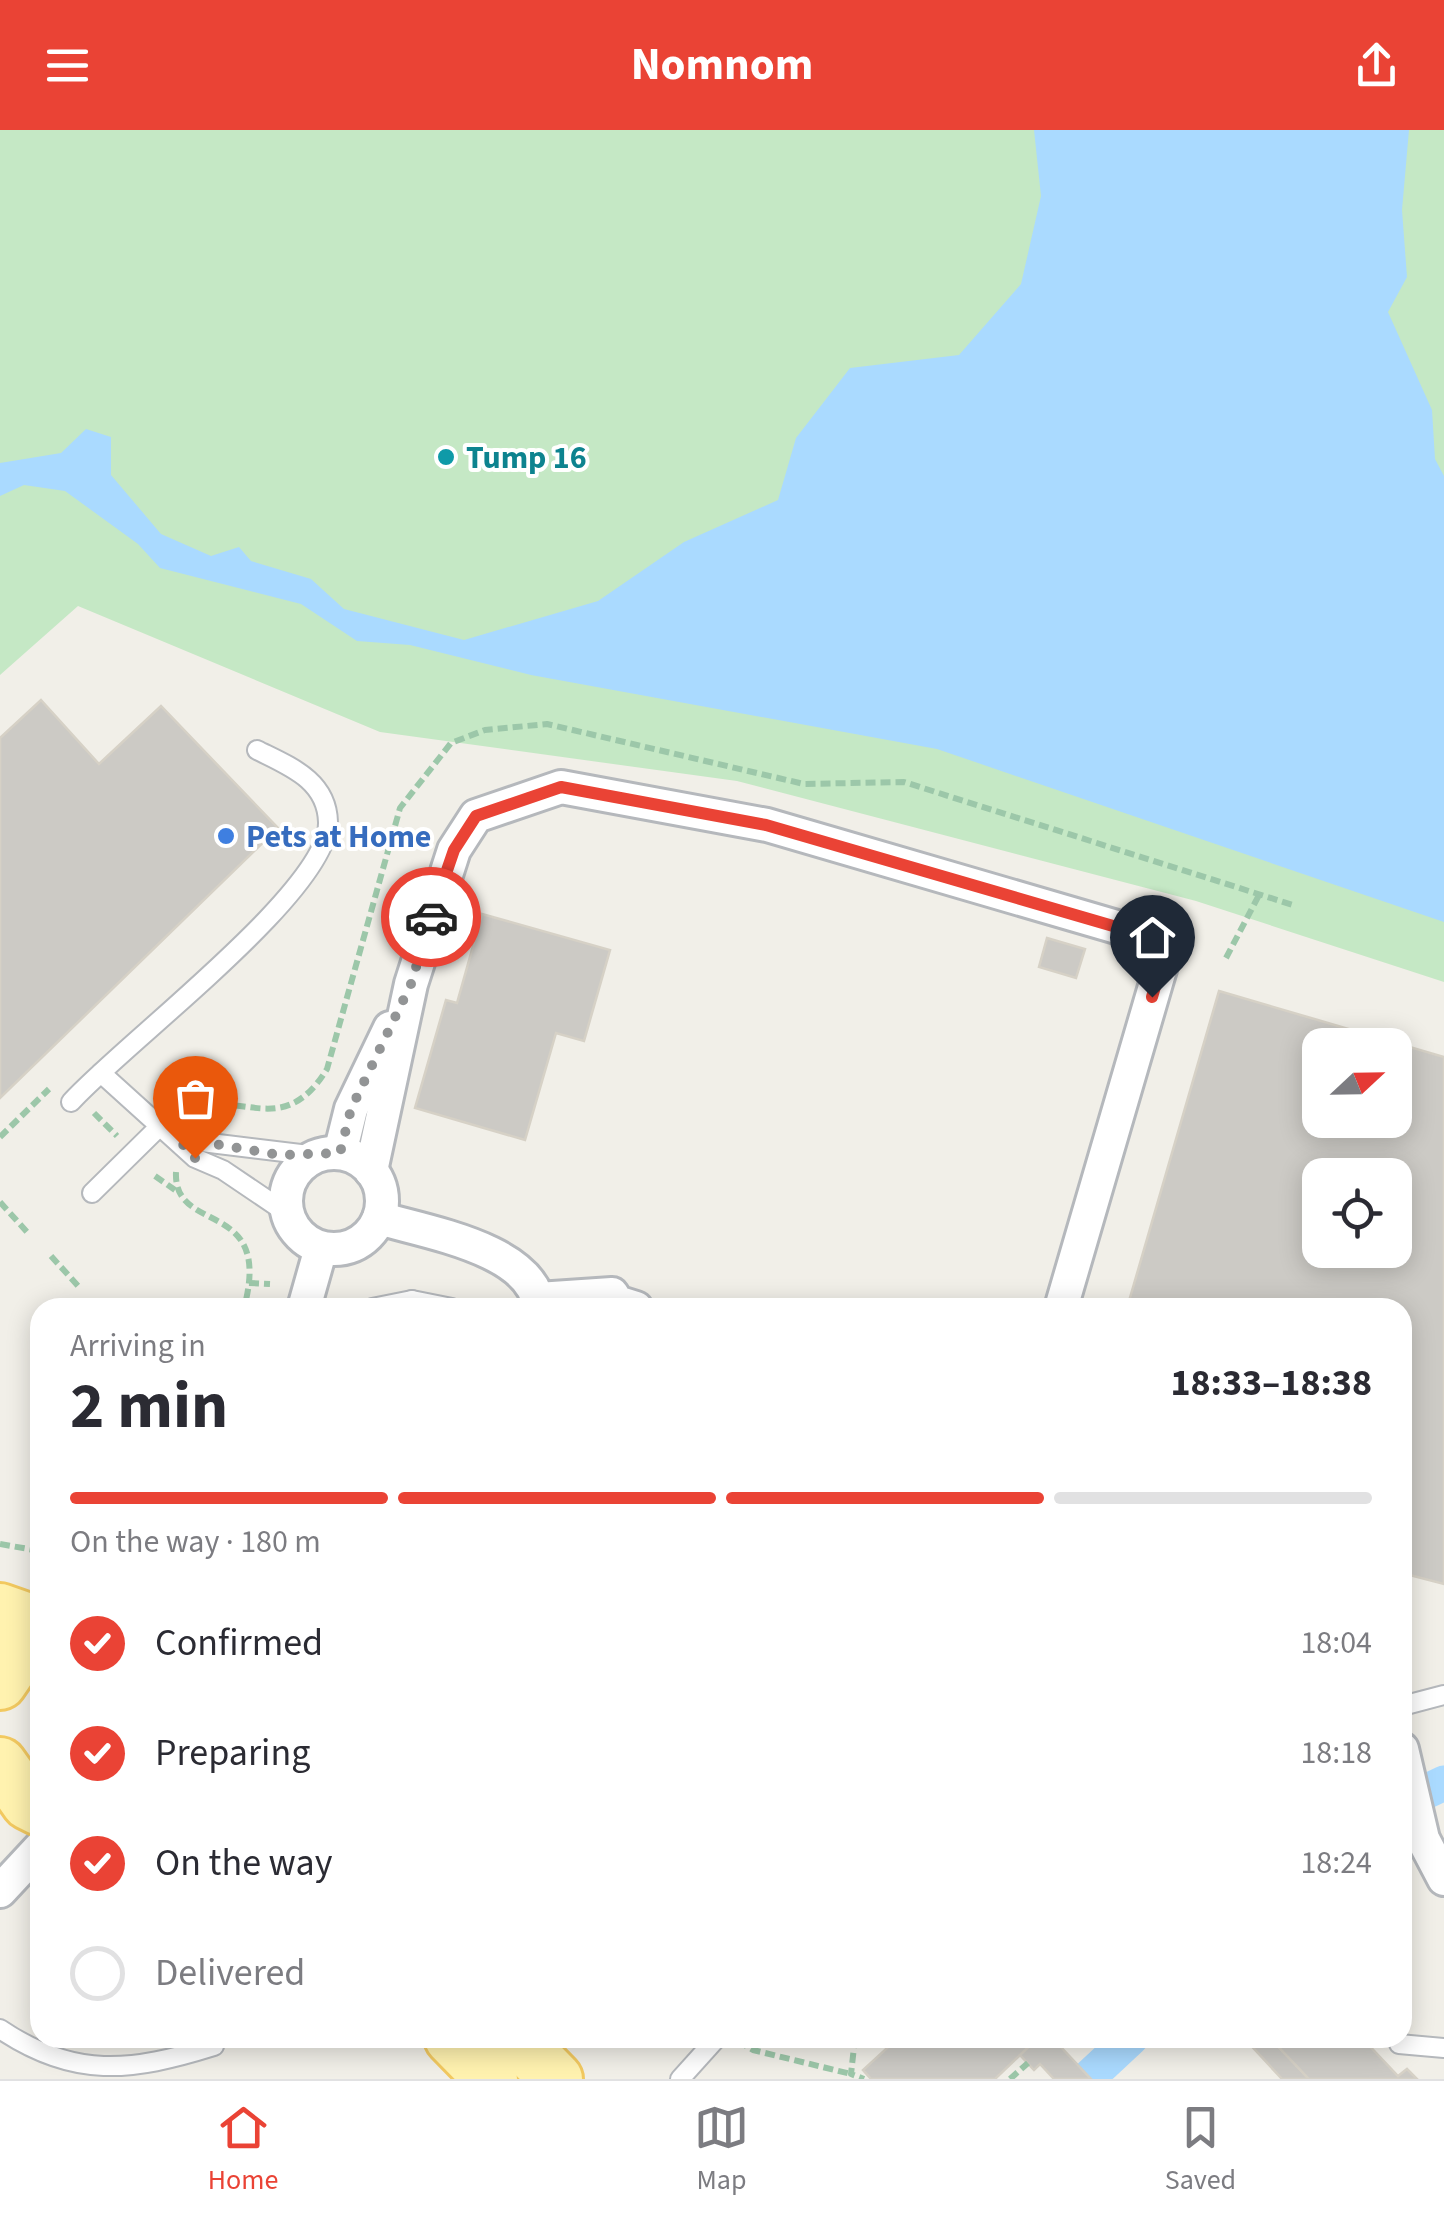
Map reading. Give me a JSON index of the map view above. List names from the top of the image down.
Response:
{
  "places": ["Tump 16", "Pets at Home"],
  "north": "right",
  "page": {
    "header": "Nomnom",
    "heading": ["2 min", "Arriving in", "18:33–18:38"],
    "bar": "On the way · 180 m",
    "list": [
      ["Confirmed", "18:04"],
      ["Preparing", "18:18"],
      ["On the way", "18:24"],
      "Delivered"
    ],
    "tabs": ["Home", "Map", "Saved"]
  }
}
